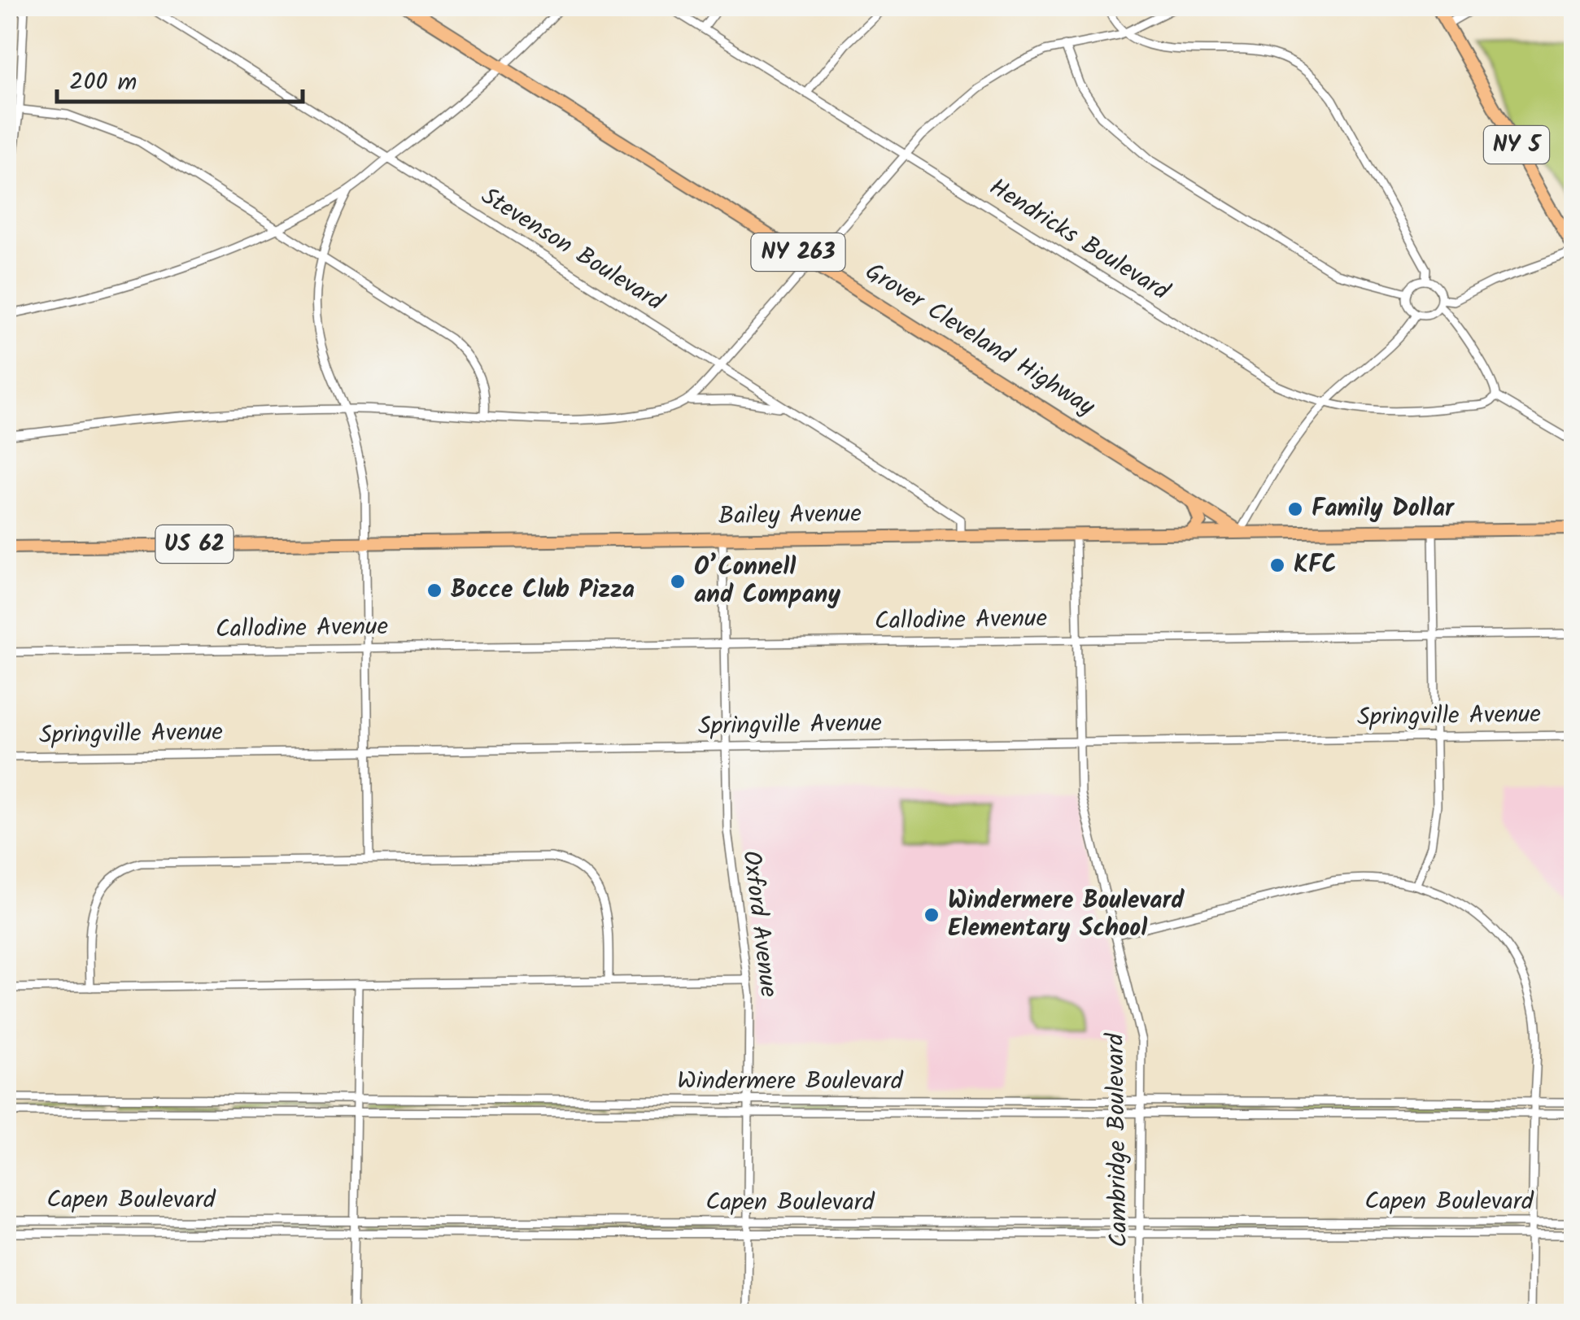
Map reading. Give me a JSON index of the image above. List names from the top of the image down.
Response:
{
  "streets": {
    "main road": [
      "NY 5",
      "NY 263",
      "Grover Cleveland Highway",
      "Bailey Avenue",
      "US 62"
    ],
    "street": [
      "Hendricks Boulevard",
      "Stevenson Boulevard",
      "Callodine Avenue",
      "Springville Avenue",
      "Oxford Avenue",
      "Windermere Boulevard",
      "Cambridge Boulevard",
      "Capen Boulevard"
    ]
  },
  "crossings": [
    ["Stevenson Boulevard", "Bailey Avenue"],
    ["Grover Cleveland Highway", "Bailey Avenue"],
    ["Bailey Avenue", "Oxford Avenue"],
    ["Bailey Avenue", "Cambridge Boulevard"],
    ["Callodine Avenue", "Oxford Avenue"],
    ["Callodine Avenue", "Cambridge Boulevard"],
    ["Springville Avenue", "Oxford Avenue"],
    ["Springville Avenue", "Cambridge Boulevard"],
    ["Oxford Avenue", "Windermere Boulevard"],
    ["Oxford Avenue", "Capen Boulevard"],
    ["Windermere Boulevard", "Cambridge Boulevard"],
    ["Cambridge Boulevard", "Capen Boulevard"]
  ],
  "places": [
    "Family Dollar",
    "KFC",
    "O’Connell and Company",
    "Bocce Club Pizza",
    "Windermere Boulevard Elementary School"
  ],
  "scale_bar": "200 m"
}
